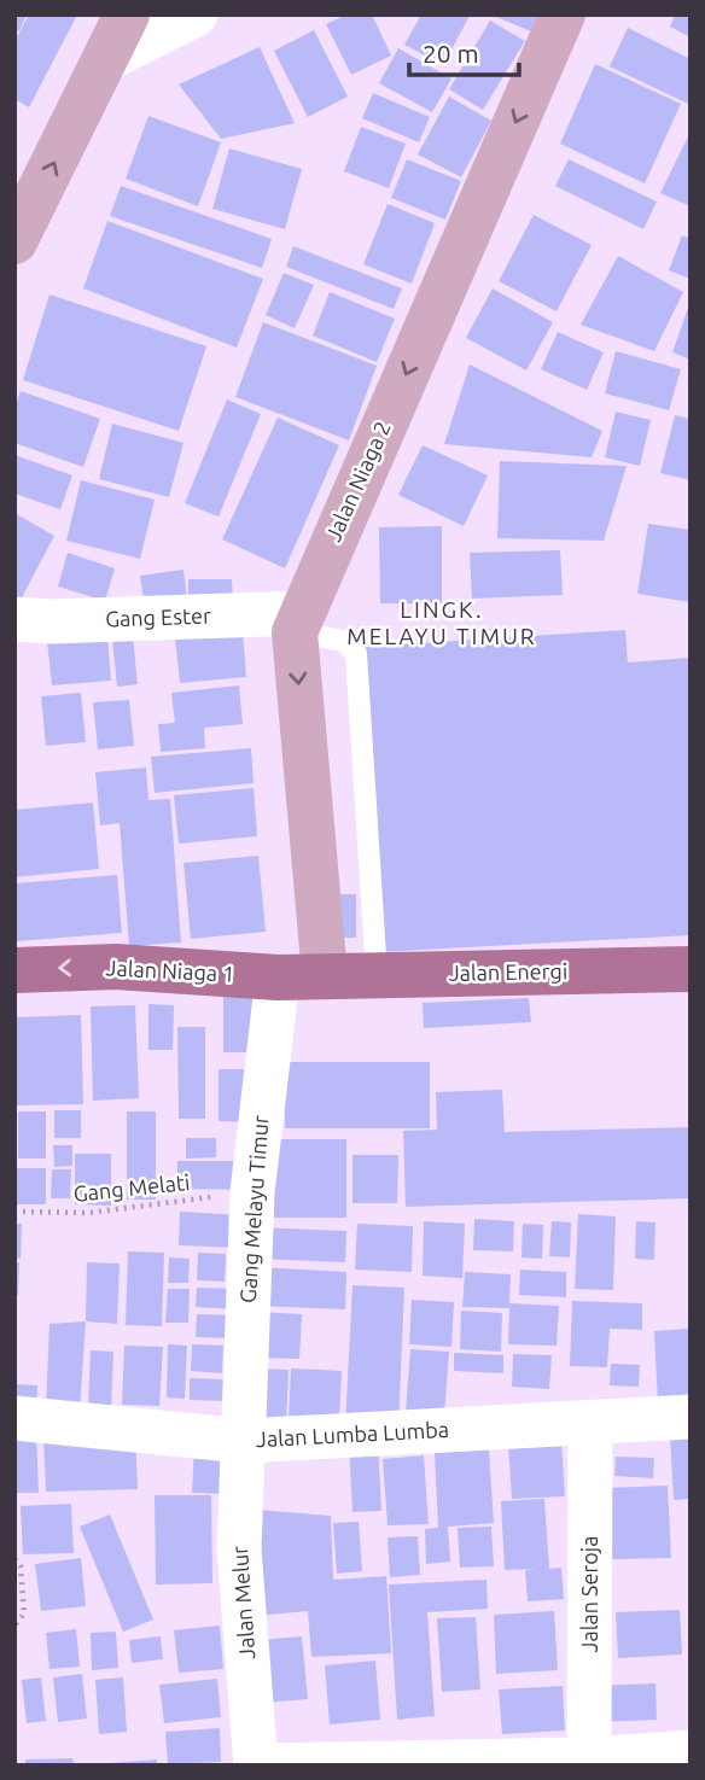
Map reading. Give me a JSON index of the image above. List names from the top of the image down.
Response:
{
  "streets": {
    "highway": ["Jalan Niaga 1", "Jalan Energi"],
    "main road": ["Jalan Niaga 2"],
    "street": [
      "Gang Ester",
      "Gang Melayu Timur",
      "Jalan Lumba Lumba",
      "Jalan Seroja",
      "Jalan Melur"
    ],
    "path": ["Gang Melati"]
  },
  "crossings": [
    ["Jalan Niaga 2", "Gang Ester"],
    ["Jalan Niaga 2", "Jalan Niaga 1"],
    ["Jalan Niaga 2", "Jalan Energi"],
    ["Jalan Niaga 1", "Jalan Energi"],
    ["Jalan Niaga 1", "Gang Melayu Timur"],
    ["Gang Melati", "Gang Melayu Timur"],
    ["Gang Melayu Timur", "Jalan Lumba Lumba"],
    ["Gang Melayu Timur", "Jalan Melur"],
    ["Jalan Lumba Lumba", "Jalan Seroja"],
    ["Jalan Lumba Lumba", "Jalan Melur"]
  ],
  "one_way": ["Jalan Niaga 2", "Jalan Niaga 1"],
  "districts": ["LINGK. MELAYU TIMUR"],
  "scale_bar": "20 m"
}
